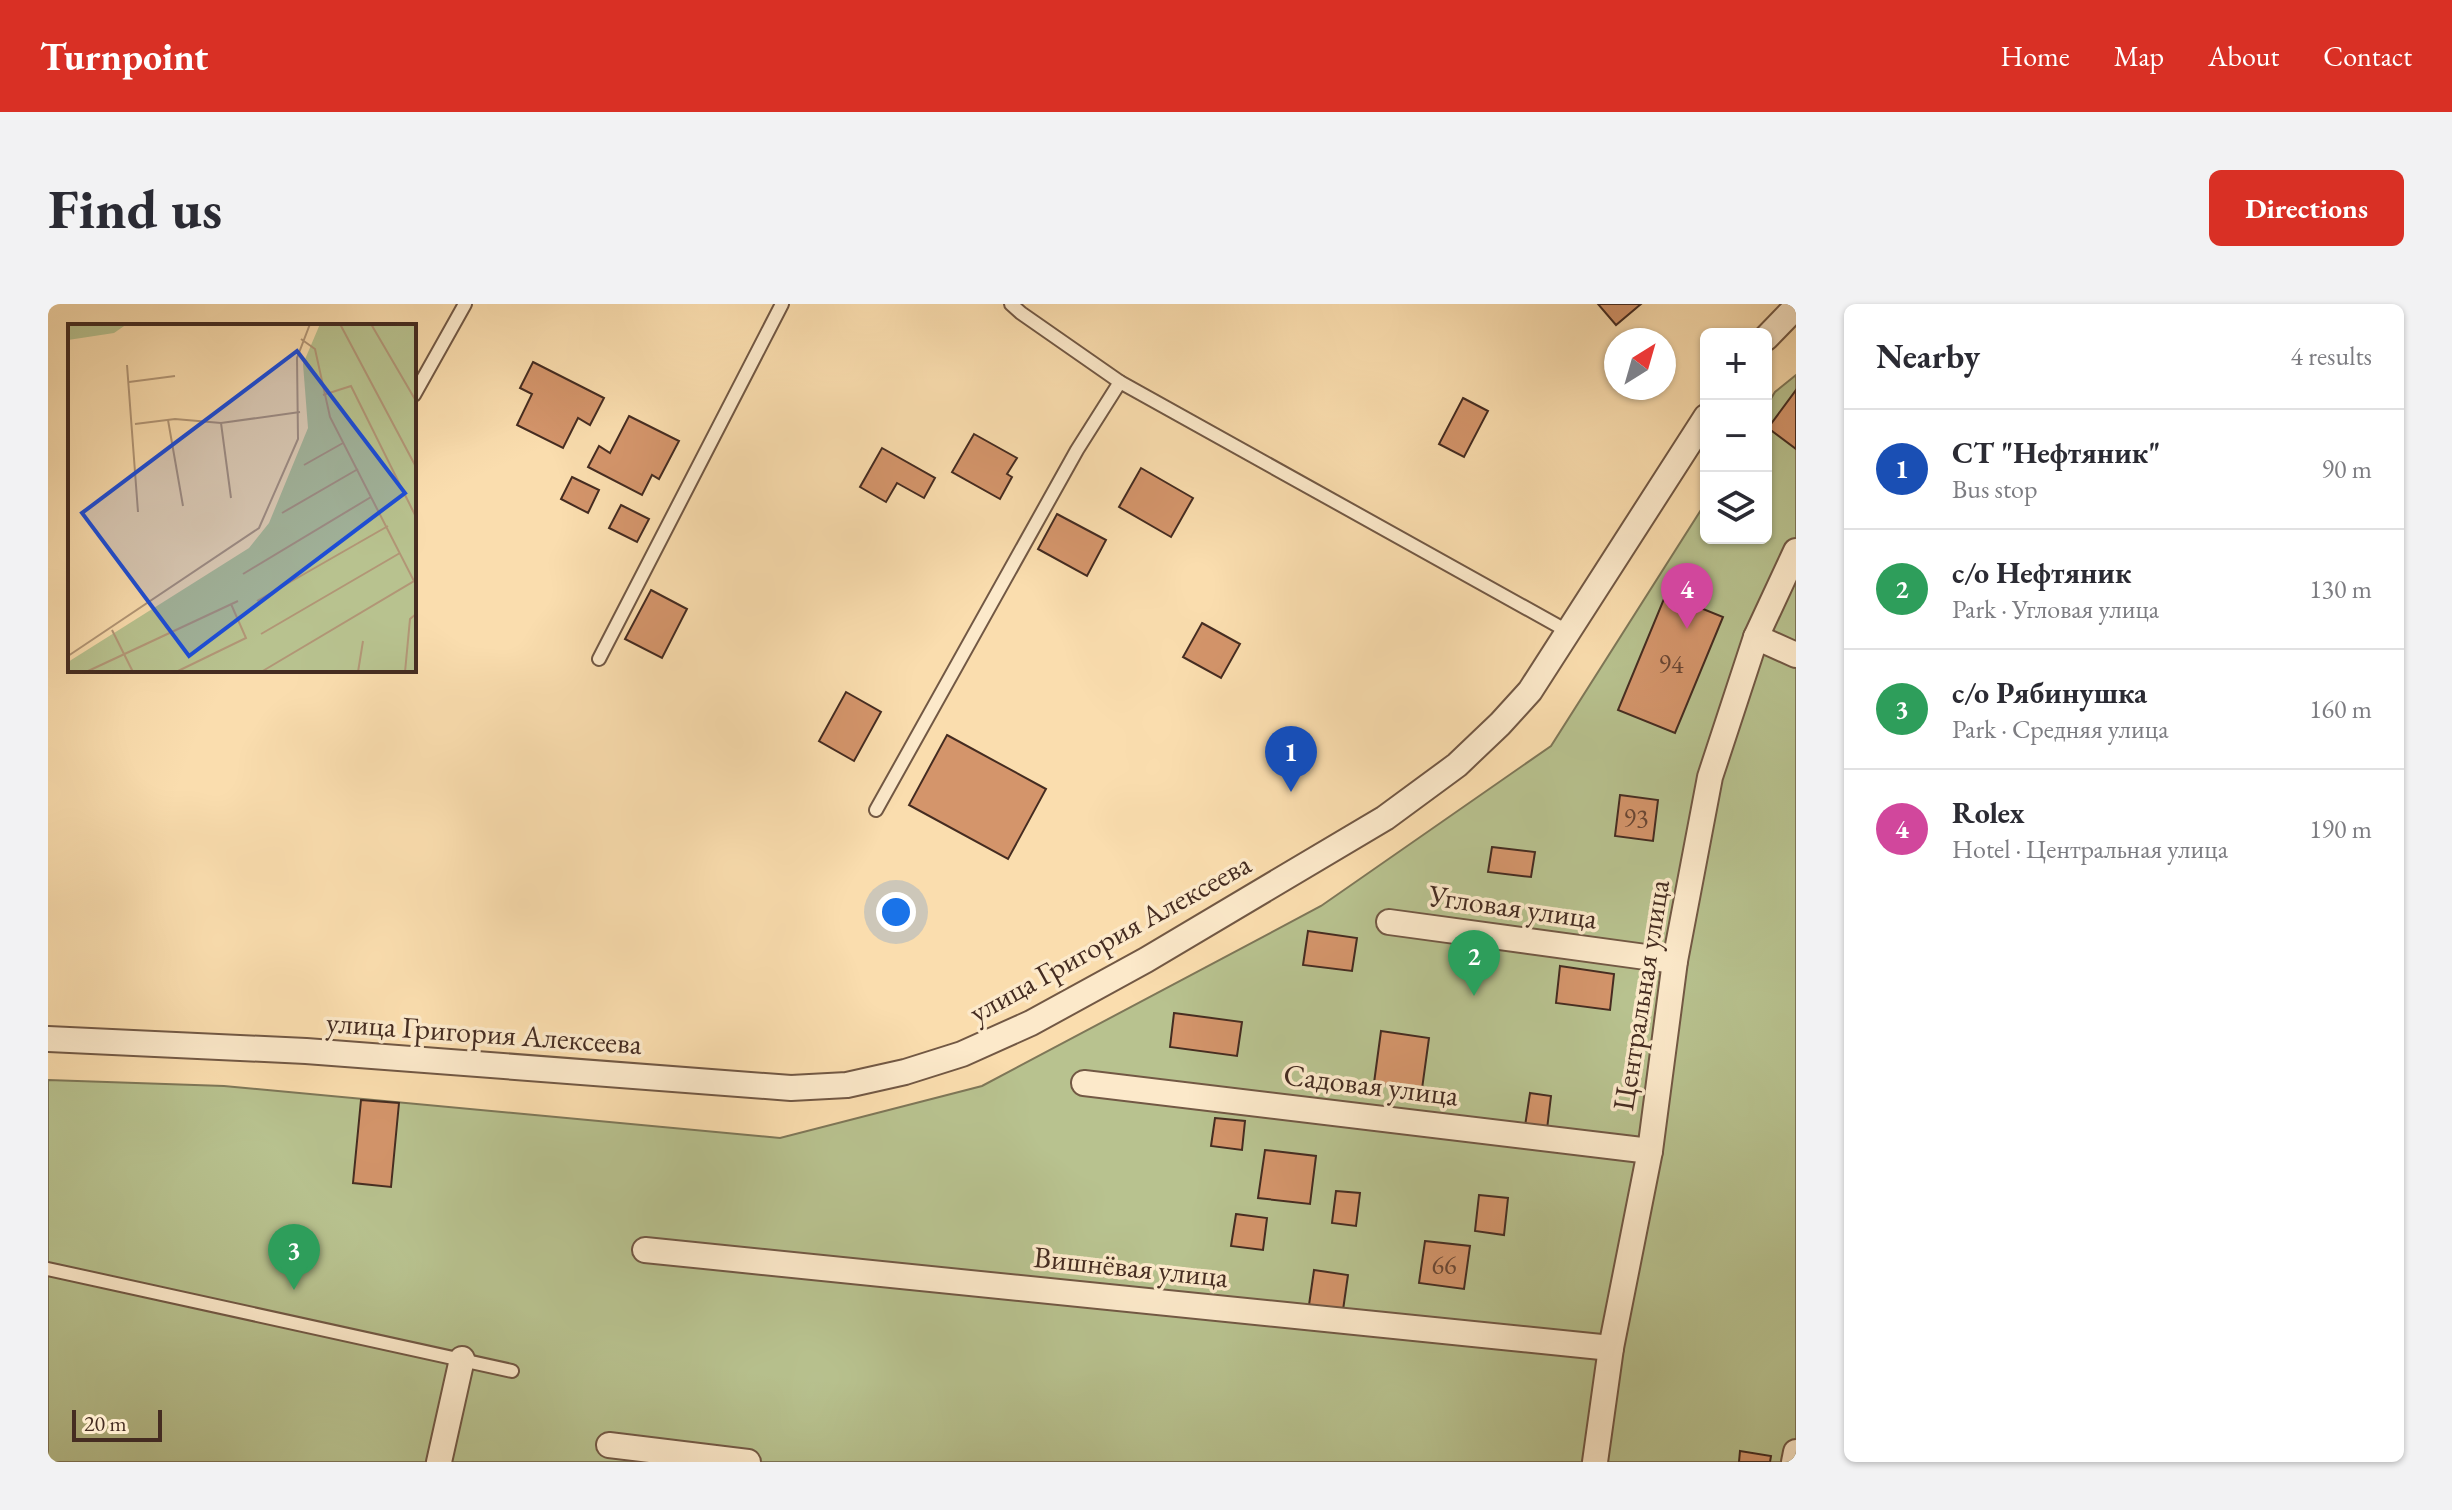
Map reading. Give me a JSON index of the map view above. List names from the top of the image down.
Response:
{
  "streets": {
    "street": [
      "Угловая улица",
      "улица Григория Алексеева",
      "Центральная улица",
      "Садовая улица",
      "Вишнёвая улица"
    ]
  },
  "crossings": [
    ["Угловая улица", "Центральная улица"],
    ["Центральная улица", "Садовая улица"],
    ["Центральная улица", "Вишнёвая улица"]
  ],
  "house_numbers": ["94", "93", "66"],
  "scale_bar": "20 m",
  "north": "top right",
  "page": {
    "header": "Turnpoint",
    "nav": [
      "Home",
      "Map",
      "About",
      "Contact"
    ],
    "buttons": "Directions",
    "title": "Find us",
    "heading": ["Nearby", "4 results"],
    "map_buttons": ["+", "−"],
    "list": [
      {
        "mark": "1",
        "name": "СТ \"Нефтяник\"",
        "note": "Bus stop",
        "value": "90 m"
      },
      {
        "mark": "2",
        "name": "с/о Нефтяник",
        "note": "Park · Угловая улица",
        "value": "130 m"
      },
      {
        "mark": "3",
        "name": "с/о Рябинушка",
        "note": "Park · Средняя улица",
        "value": "160 m"
      },
      {
        "mark": "4",
        "name": "Rolex",
        "note": "Hotel · Центральная улица",
        "value": "190 m"
      }
    ],
    "pins": [
      "4",
      "1",
      "2",
      "3"
    ],
    "scale": "20 m"
  }
}
